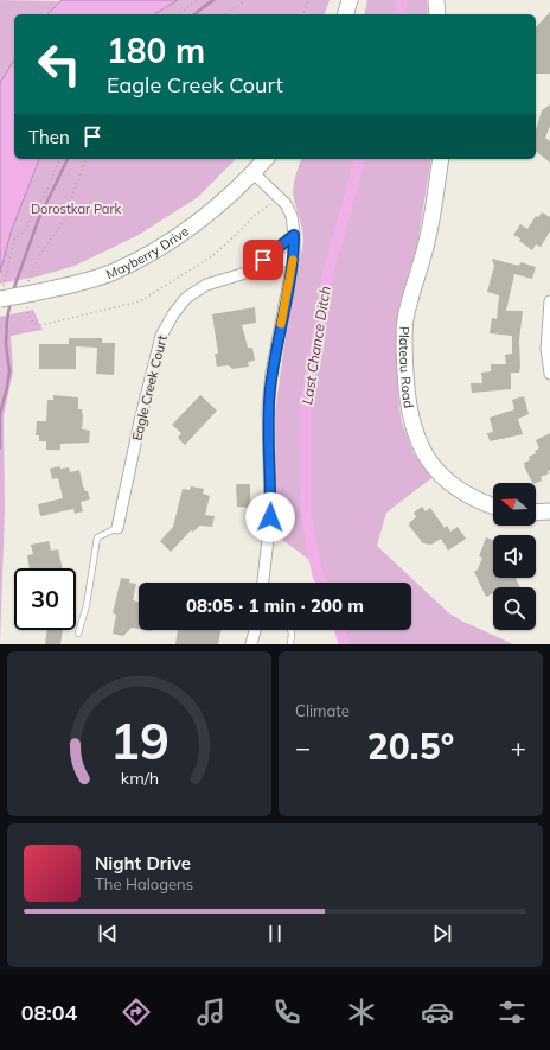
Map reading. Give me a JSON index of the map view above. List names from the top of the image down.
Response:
{
  "streets": {
    "street": ["Mayberry Drive", "Plateau Road", "Eagle Creek Court"]
  },
  "water": ["Last Chance Ditch"],
  "parks": ["Dorostkar Park"],
  "north": "left",
  "page": {
    "turn": ["180 m", "Eagle Creek Court"],
    "then": "Then",
    "limit": "30",
    "trip": "08:05 · 1 min · 200 m",
    "tile": "Climate",
    "heat": ["−", "20.5°", "+"],
    "song": ["Night Drive", "The Halogens"],
    "tabs": "08:04",
    "gauge": ["19", "km/h"]
  }
}
